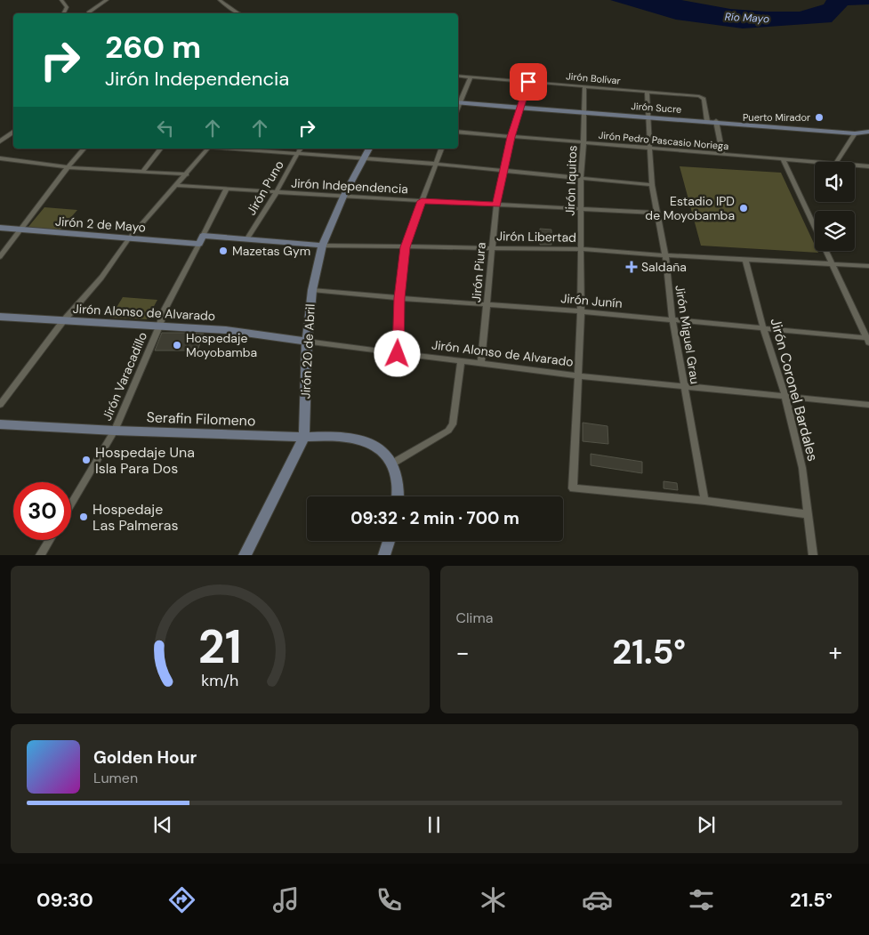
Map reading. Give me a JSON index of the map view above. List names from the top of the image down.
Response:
{
  "streets": {
    "street": [
      "Jirón Bolívar",
      "Jirón Sucre",
      "Jirón Pedro Pascasio Noriega",
      "Jirón Iquitos",
      "Jirón Independencia",
      "Jirón Puno",
      "Jirón 2 de Mayo",
      "Jirón Libertad",
      "Jirón Piura",
      "Jirón Junín",
      "Jirón Alonso de Alvarado",
      "Jirón Miguel Grau",
      "Jirón 20 de Abril",
      "Jirón Varacadillo",
      "Jirón Coronel Bardales",
      "Serafin Filomeno"
    ]
  },
  "crossings": [
    ["Jirón Bolívar", "Jirón Sucre"],
    ["Jirón Bolívar", "Jirón Iquitos"],
    ["Jirón Bolívar", "Jirón Piura"],
    ["Jirón Bolívar", "Jirón Miguel Grau"],
    ["Jirón Sucre", "Jirón Iquitos"],
    ["Jirón Sucre", "Jirón Piura"],
    ["Jirón Sucre", "Jirón Miguel Grau"],
    ["Jirón Pedro Pascasio Noriega", "Jirón Iquitos"],
    ["Jirón Pedro Pascasio Noriega", "Jirón Piura"],
    ["Jirón Pedro Pascasio Noriega", "Jirón Miguel Grau"],
    ["Jirón Iquitos", "Jirón Independencia"],
    ["Jirón Iquitos", "Jirón Libertad"],
    ["Jirón Iquitos", "Jirón Junín"],
    ["Jirón Iquitos", "Jirón Alonso de Alvarado"],
    ["Jirón Iquitos", "Jirón Miguel Grau"],
    ["Jirón Independencia", "Jirón Puno"],
    ["Jirón Independencia", "Jirón Piura"],
    ["Jirón Independencia", "Jirón Miguel Grau"],
    ["Jirón Independencia", "Jirón 20 de Abril"],
    ["Jirón Independencia", "Jirón Varacadillo"],
    ["Jirón Puno", "Jirón Libertad"],
    ["Jirón 2 de Mayo", "Jirón Libertad"],
    ["Jirón 2 de Mayo", "Jirón Varacadillo"],
    ["Jirón Libertad", "Jirón Piura"],
    ["Jirón Libertad", "Jirón Miguel Grau"],
    ["Jirón Libertad", "Jirón 20 de Abril"],
    ["Jirón Libertad", "Jirón Varacadillo"],
    ["Jirón Libertad", "Jirón Coronel Bardales"],
    ["Jirón Piura", "Jirón Junín"],
    ["Jirón Piura", "Jirón Alonso de Alvarado"],
    ["Jirón Junín", "Jirón Miguel Grau"],
    ["Jirón Junín", "Jirón 20 de Abril"],
    ["Jirón Junín", "Jirón Coronel Bardales"],
    ["Jirón Alonso de Alvarado", "Jirón Miguel Grau"],
    ["Jirón Alonso de Alvarado", "Jirón 20 de Abril"],
    ["Jirón Alonso de Alvarado", "Jirón Varacadillo"],
    ["Jirón Alonso de Alvarado", "Jirón Coronel Bardales"],
    ["Jirón 20 de Abril", "Serafin Filomeno"],
    ["Jirón Varacadillo", "Serafin Filomeno"]
  ],
  "water": ["Río Mayo"],
  "places": {
    "other": [
      "Puerto Mirador",
      "Estadio IPD de Moyobamba",
      "Mazetas Gym",
      "Hospedaje Moyobamba",
      "Hospedaje Una Isla Para Dos",
      "Hospedaje Las Palmeras"
    ],
    "health": ["Saldaña"]
  },
  "page": {
    "turn": ["260 m", "Jirón Independencia"],
    "limit": "30",
    "trip": "09:32 · 2 min · 700 m",
    "tile": "Clima",
    "heat": ["−", "21.5°", "+"],
    "song": ["Golden Hour", "Lumen"],
    "tabs": ["09:30", "21.5°"],
    "gauge": ["21", "km/h"]
  }
}
